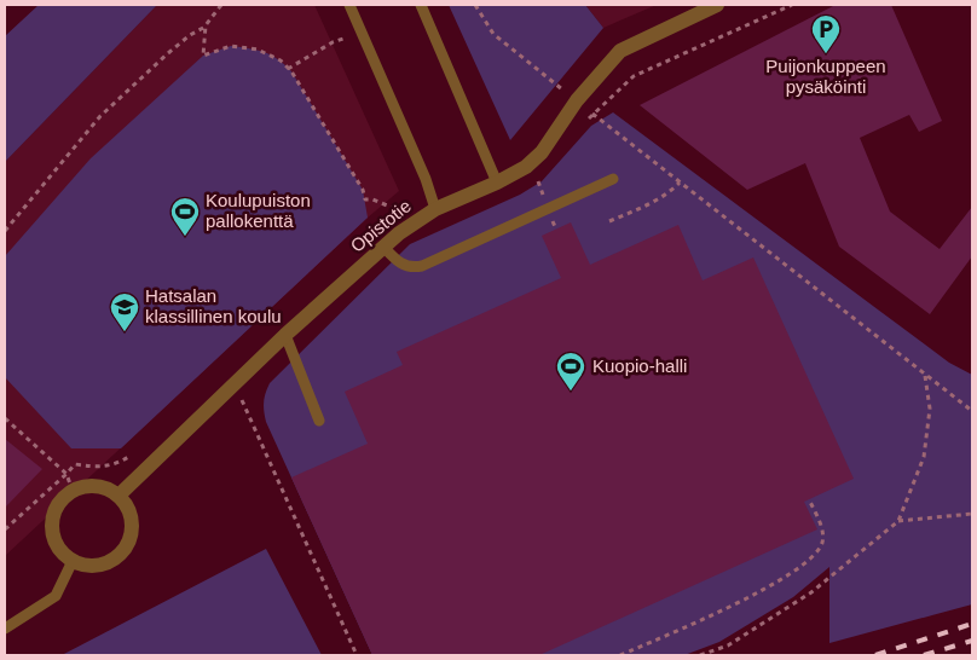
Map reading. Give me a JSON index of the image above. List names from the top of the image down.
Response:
{
  "streets": {
    "street": ["Opistotie"]
  },
  "places": {
    "parking": ["Puijonkuppeen pysäköinti"],
    "sports": ["Koulupuiston pallokenttä", "Kuopio-halli"],
    "school or university": ["Hatsalan klassillinen koulu"]
  }
}
